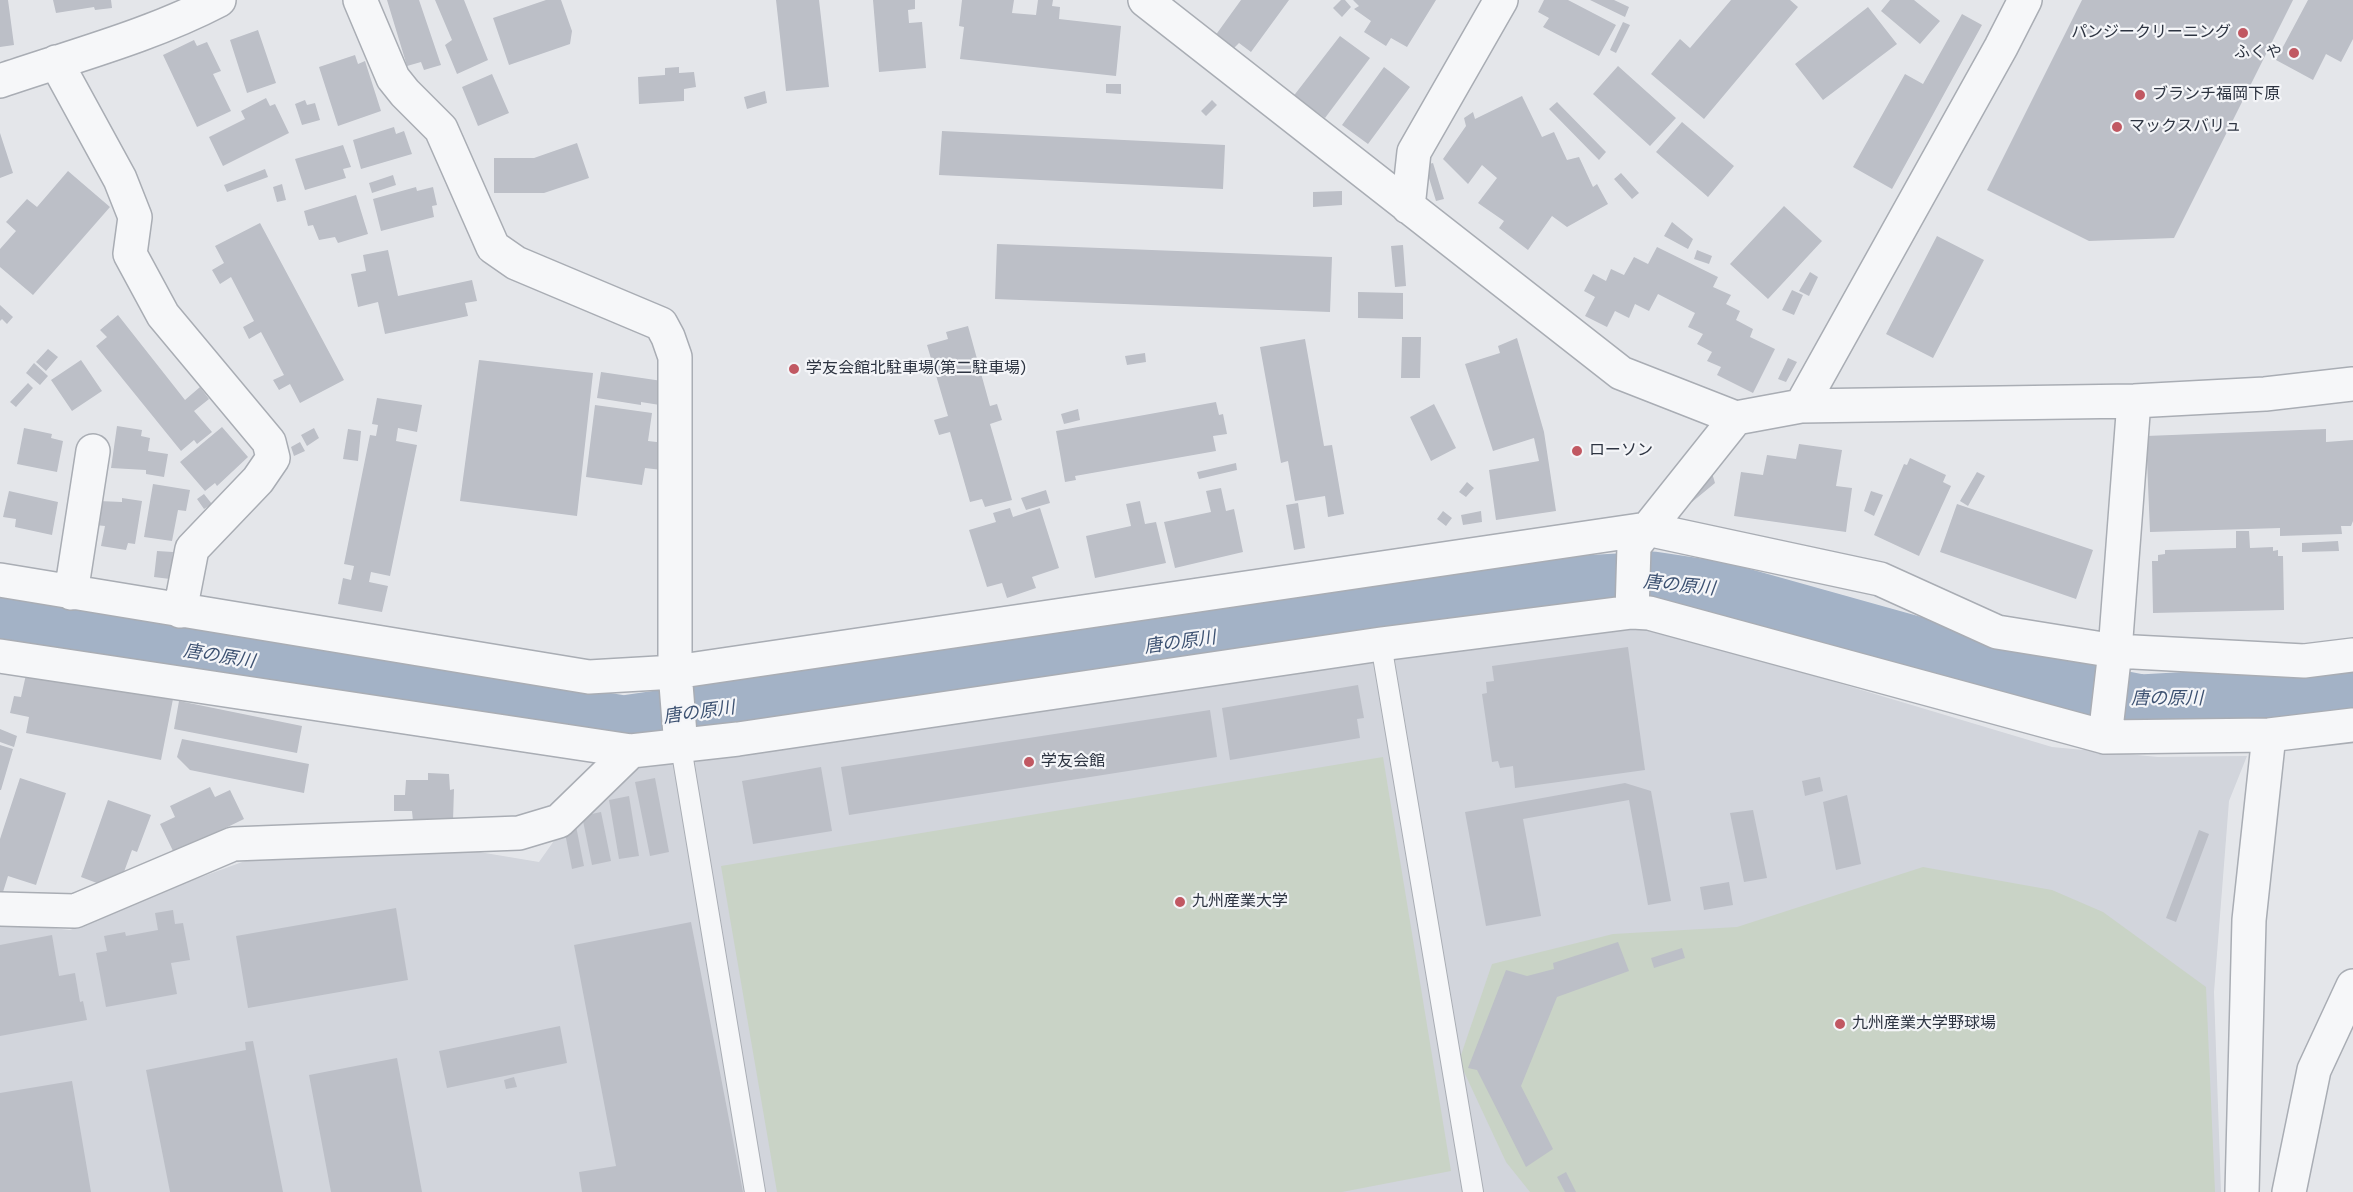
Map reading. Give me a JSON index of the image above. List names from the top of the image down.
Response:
{
  "water": ["唐の原川"],
  "places": [
    "パンジークリーニング",
    "ふくや",
    "ブランチ福岡下原",
    "マックスバリュ",
    "学友会館北駐車場(第二駐車場)",
    "ローソン",
    "学友会館",
    "九州産業大学",
    "九州産業大学野球場"
  ]
}
